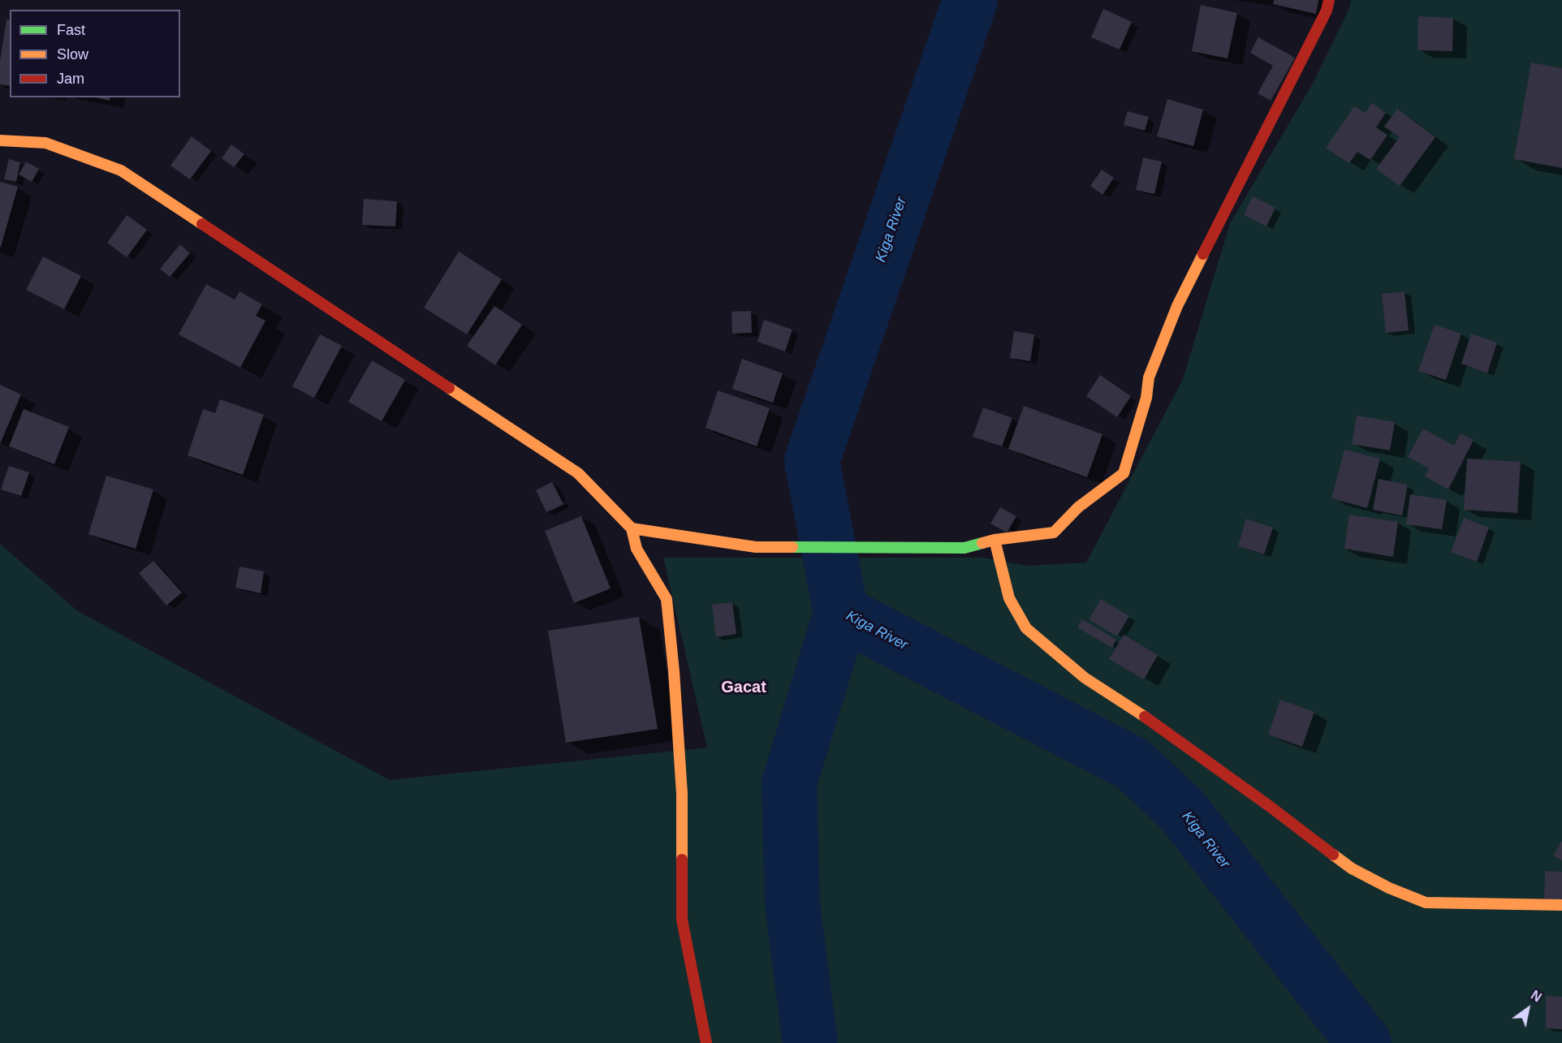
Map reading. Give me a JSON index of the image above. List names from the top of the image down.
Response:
{
  "districts": ["Gacat"],
  "water": ["Kiga River"],
  "legend": ["Fast", "Slow", "Jam"],
  "north": "top right"
}
